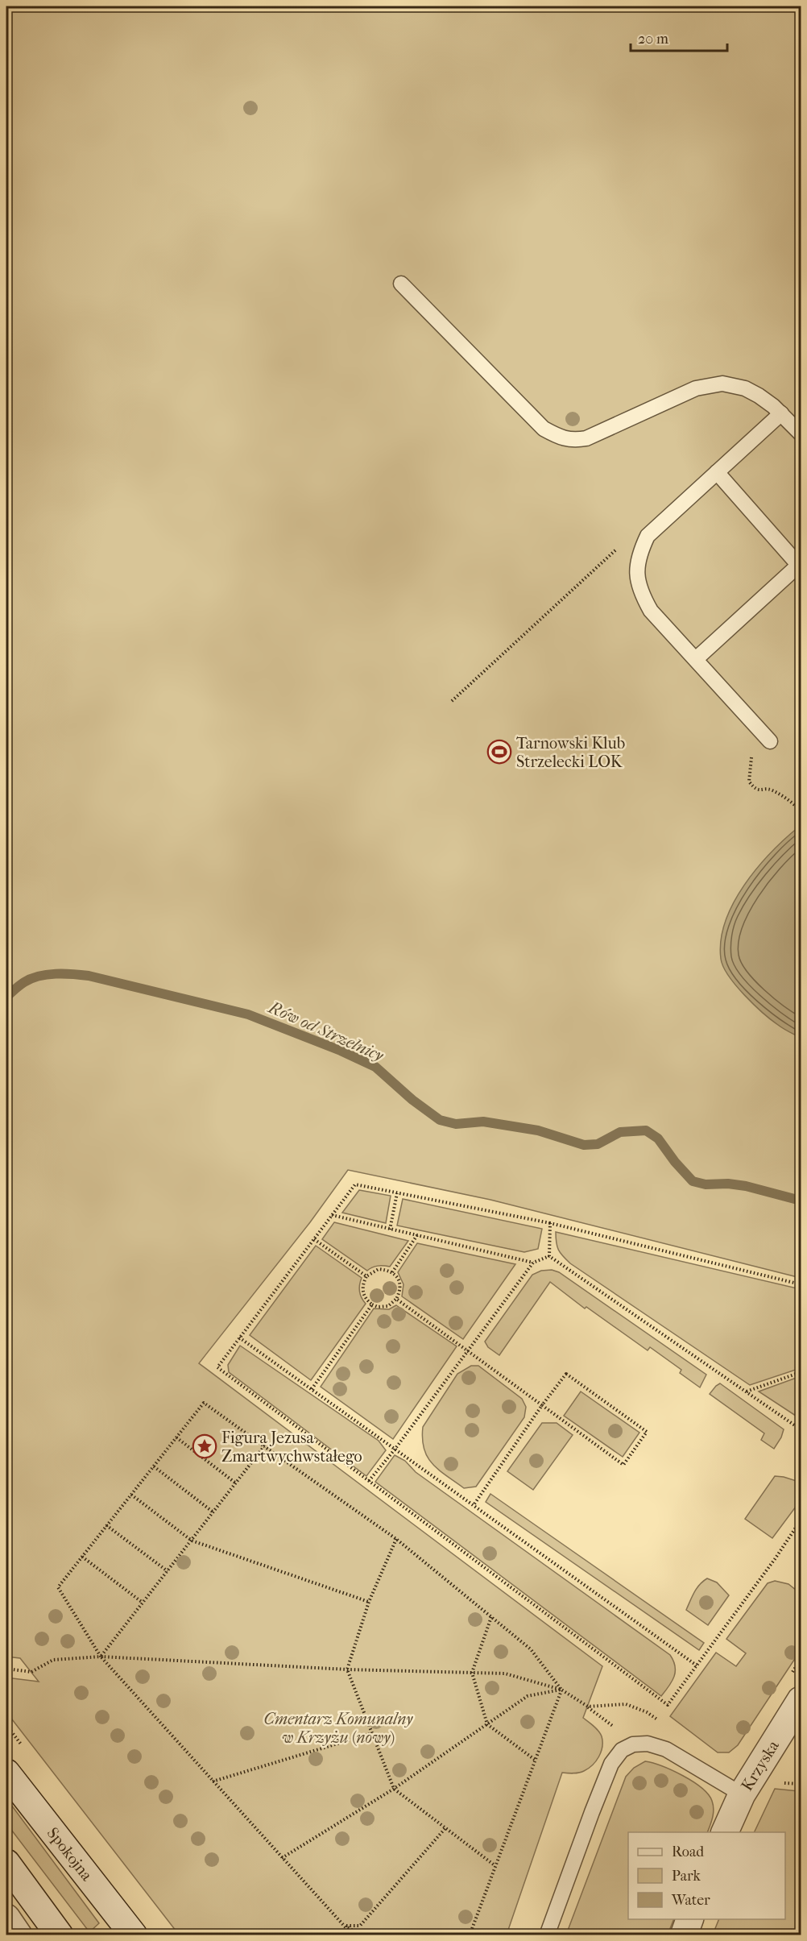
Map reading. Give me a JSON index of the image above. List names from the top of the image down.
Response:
{
  "streets": {
    "main road": ["Krzyska", "Spokojna"]
  },
  "water": ["Rów od Strzelnicy"],
  "parks": ["Cmentarz Komunalny w Krzyżu (nowy)"],
  "places": {
    "sports": ["Tarnowski Klub Strzelecki LOK"],
    "place": ["Figura Jezusa Zmartwychwstałego"]
  },
  "legend": ["Road", "Park", "Water"],
  "scale_bar": "20 m"
}
